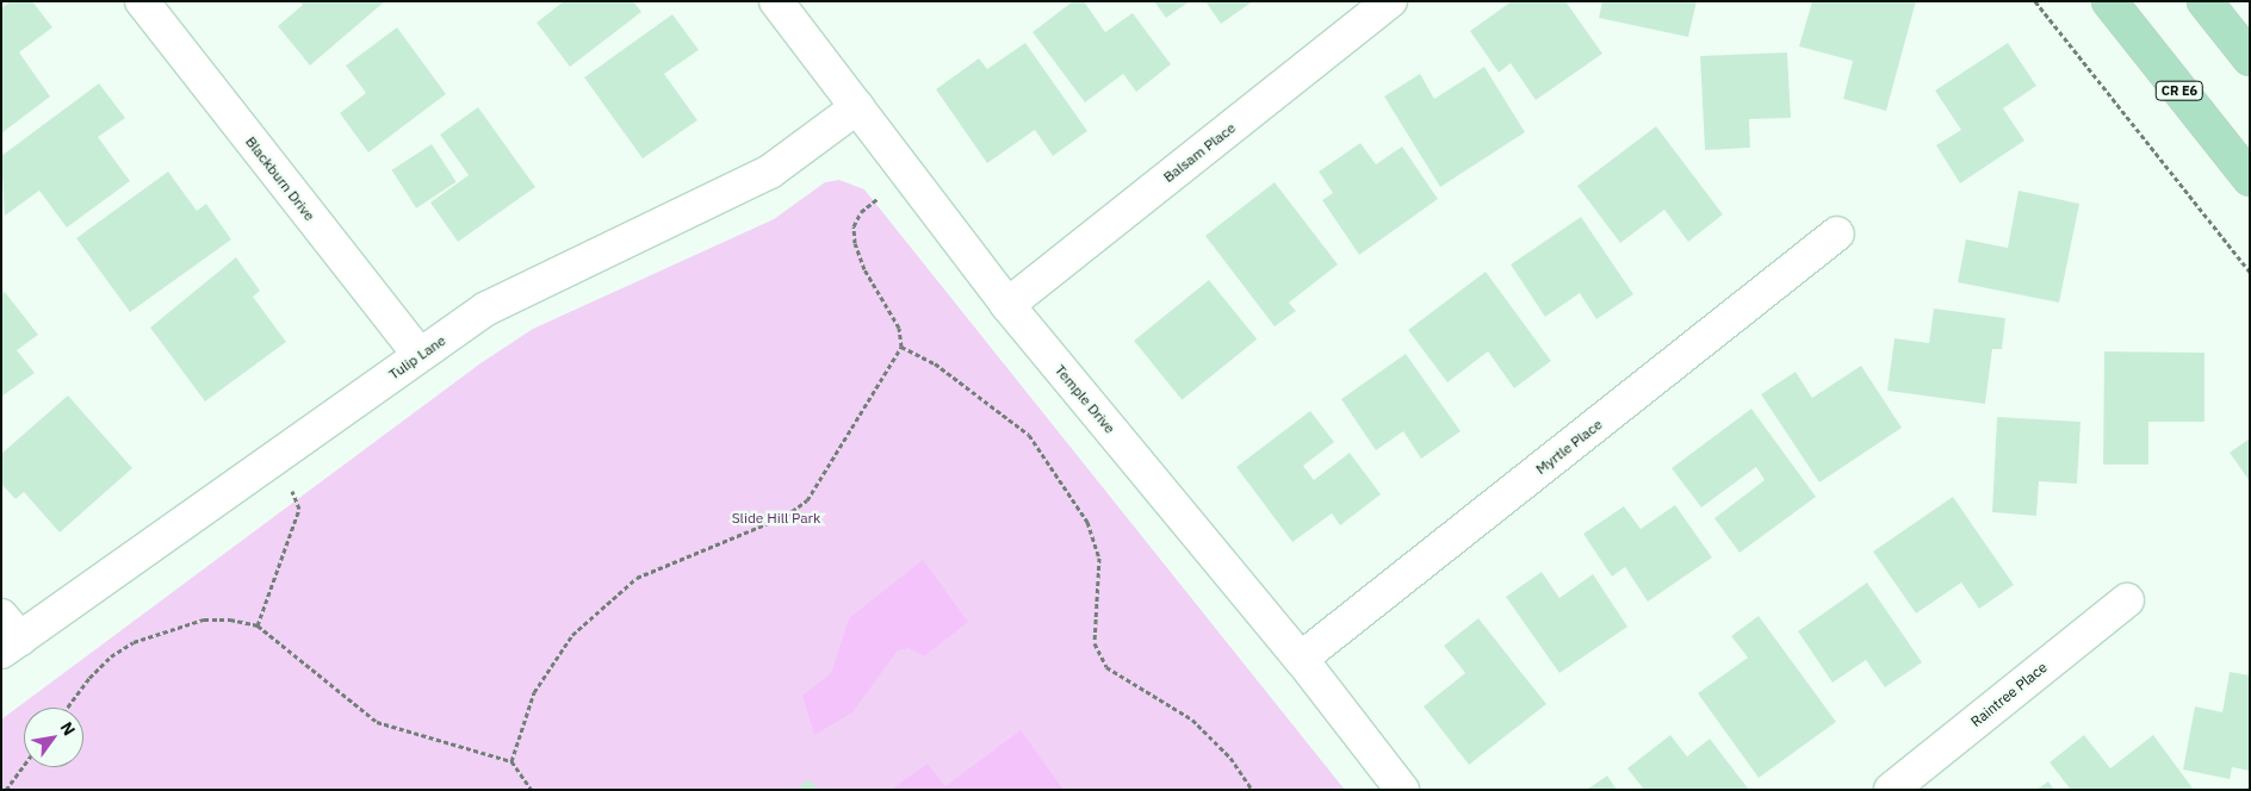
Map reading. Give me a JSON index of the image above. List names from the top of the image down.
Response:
{
  "streets": {
    "main road": ["CR E6"],
    "street": [
      "Balsam Place",
      "Blackburn Drive",
      "Tulip Lane",
      "Temple Drive",
      "Myrtle Place",
      "Raintree Place"
    ]
  },
  "crossings": [
    ["Balsam Place", "Temple Drive"],
    ["Blackburn Drive", "Tulip Lane"],
    ["Tulip Lane", "Temple Drive"],
    ["Temple Drive", "Myrtle Place"]
  ],
  "parks": ["Slide Hill Park"],
  "north": "top right"
}
